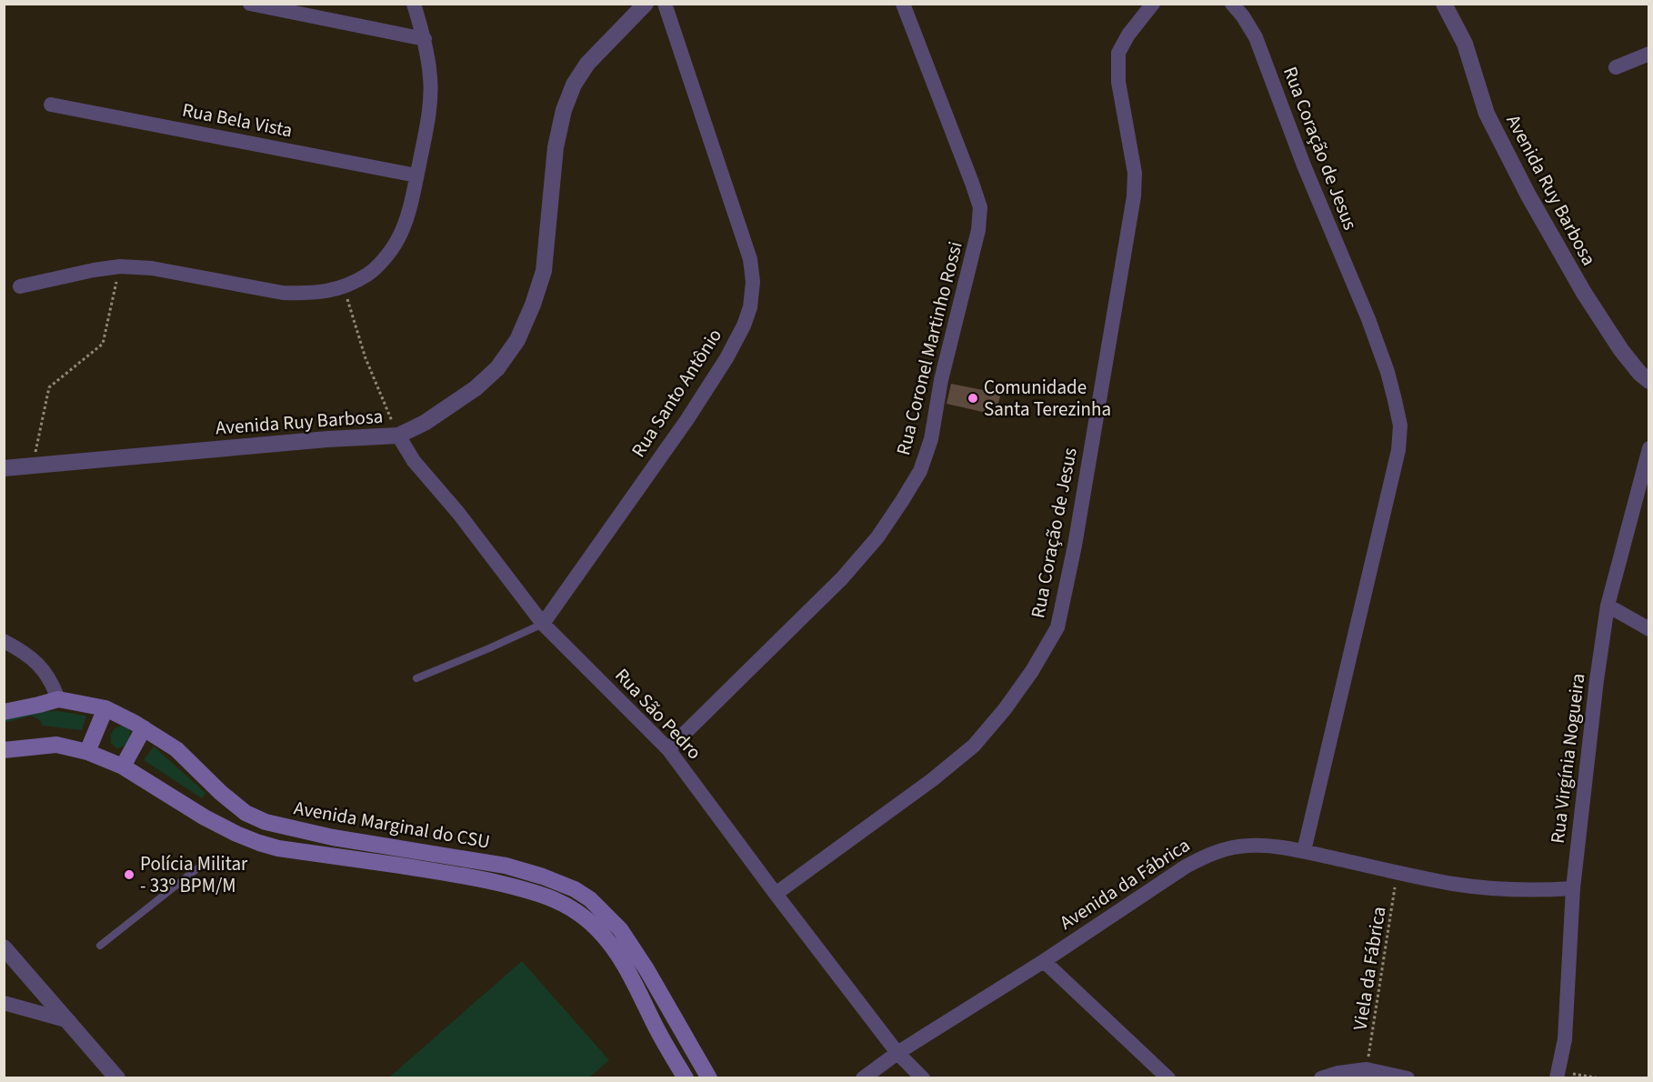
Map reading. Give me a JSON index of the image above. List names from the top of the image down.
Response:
{
  "streets": {
    "main road": ["Avenida Marginal do CSU"],
    "street": [
      "Rua Bela Vista",
      "Rua Coração de Jesus",
      "Avenida Ruy Barbosa",
      "Rua Coronel Martinho Rossi",
      "Rua Santo Antônio",
      "Rua São Pedro",
      "Rua Virgínia Nogueira",
      "Avenida da Fábrica"
    ],
    "path": ["Viela da Fábrica"]
  },
  "crossings": [
    ["Rua Coração de Jesus", "Rua São Pedro"],
    ["Rua Coração de Jesus", "Avenida da Fábrica"],
    ["Avenida Ruy Barbosa", "Rua São Pedro"],
    ["Rua Coronel Martinho Rossi", "Rua São Pedro"],
    ["Rua Santo Antônio", "Rua São Pedro"],
    ["Rua São Pedro", "Avenida da Fábrica"],
    ["Rua Virgínia Nogueira", "Avenida da Fábrica"],
    ["Avenida da Fábrica", "Viela da Fábrica"]
  ],
  "places": ["Comunidade Santa Terezinha", "Polícia Militar - 33º BPM/M"]
}
